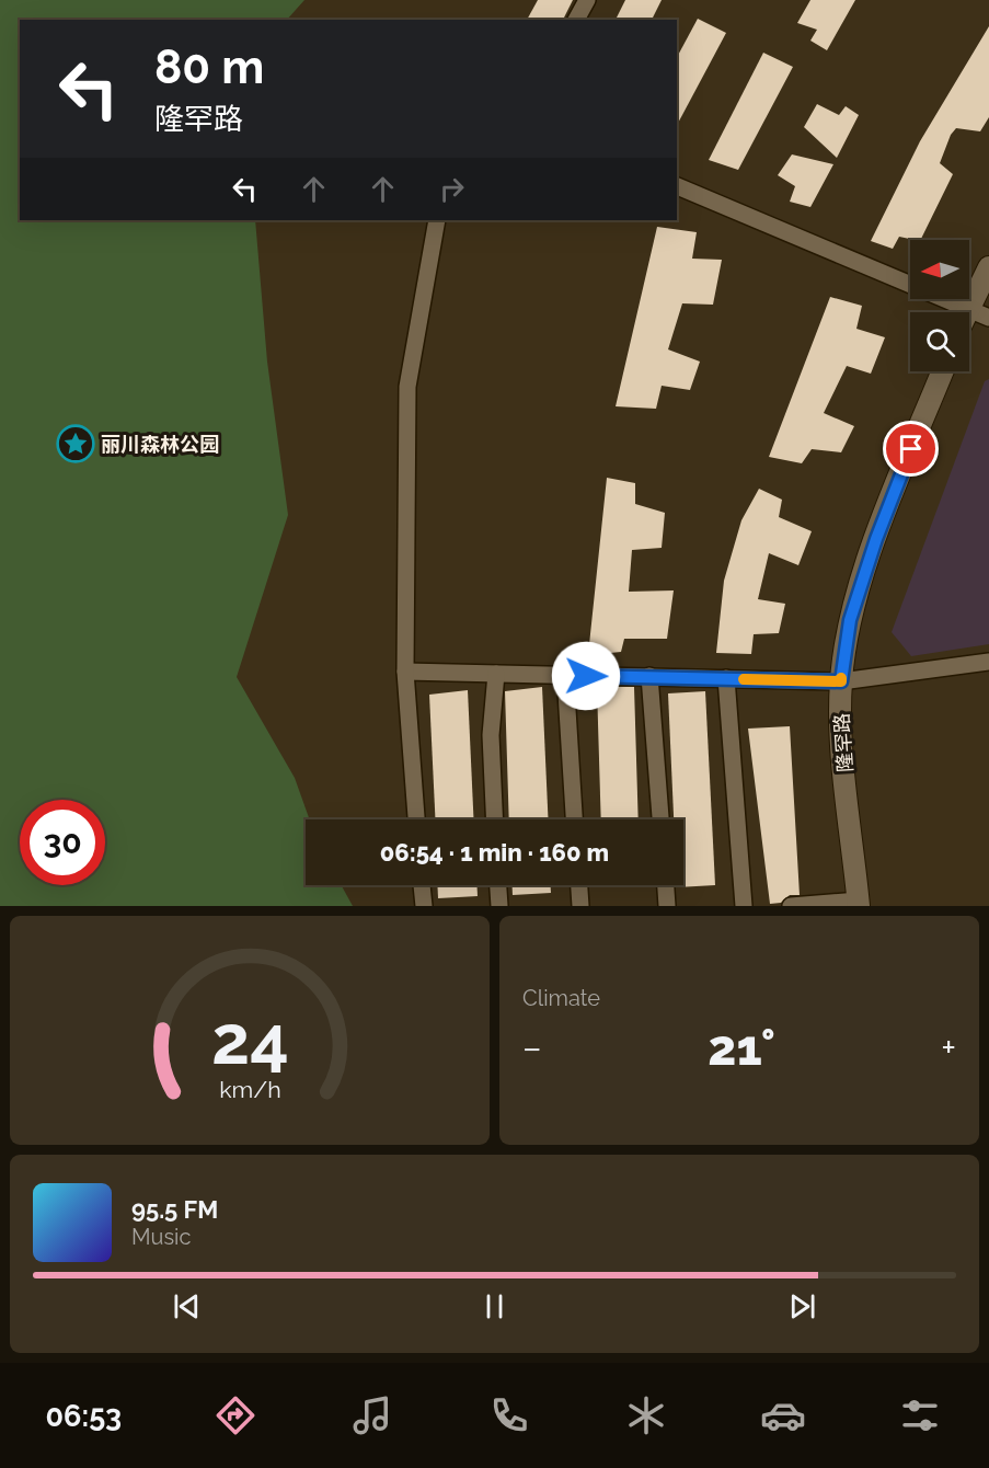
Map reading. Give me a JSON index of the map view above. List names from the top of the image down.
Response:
{
  "streets": {
    "street": ["隆罕路"]
  },
  "places": {
    "place": ["丽川森林公园"]
  },
  "north": "left",
  "page": {
    "turn": ["80 m", "隆罕路"],
    "limit": "30",
    "trip": "06:54 · 1 min · 160 m",
    "tile": "Climate",
    "heat": ["−", "21°", "+"],
    "song": ["95.5 FM", "Music"],
    "tabs": "06:53",
    "gauge": ["24", "km/h"]
  }
}
